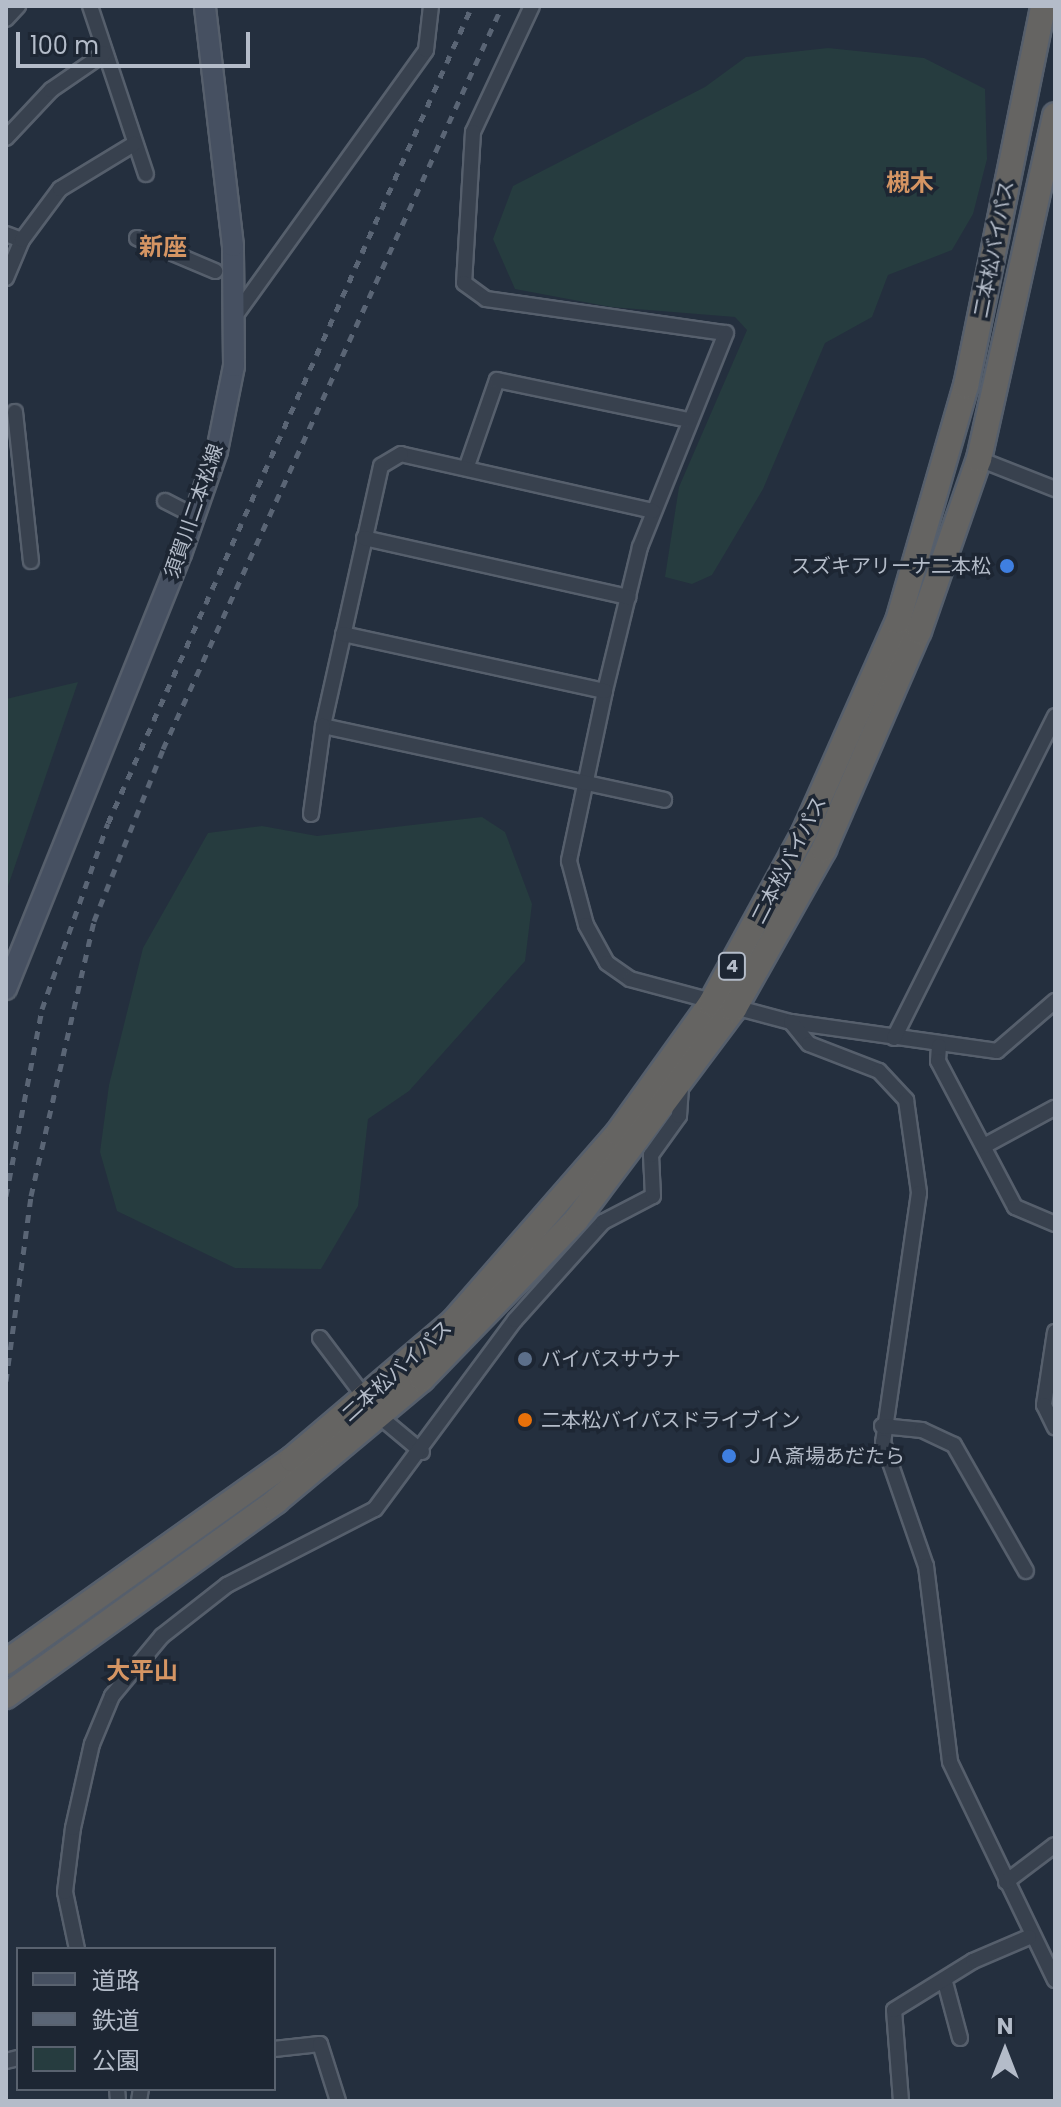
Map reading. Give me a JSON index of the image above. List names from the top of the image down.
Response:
{
  "streets": {
    "highway": ["二本松バイパス", "4"],
    "main road": ["須賀川二本松線"]
  },
  "districts": ["槻木", "新座", "大平山"],
  "places": [
    "スズキアリーナ二本松",
    "バイパスサウナ",
    "二本松バイパスドライブイン",
    "ＪＡ斎場あだたら"
  ],
  "legend": ["道路", "鉄道", "公園"],
  "scale_bar": "100 m",
  "north": "top"
}
